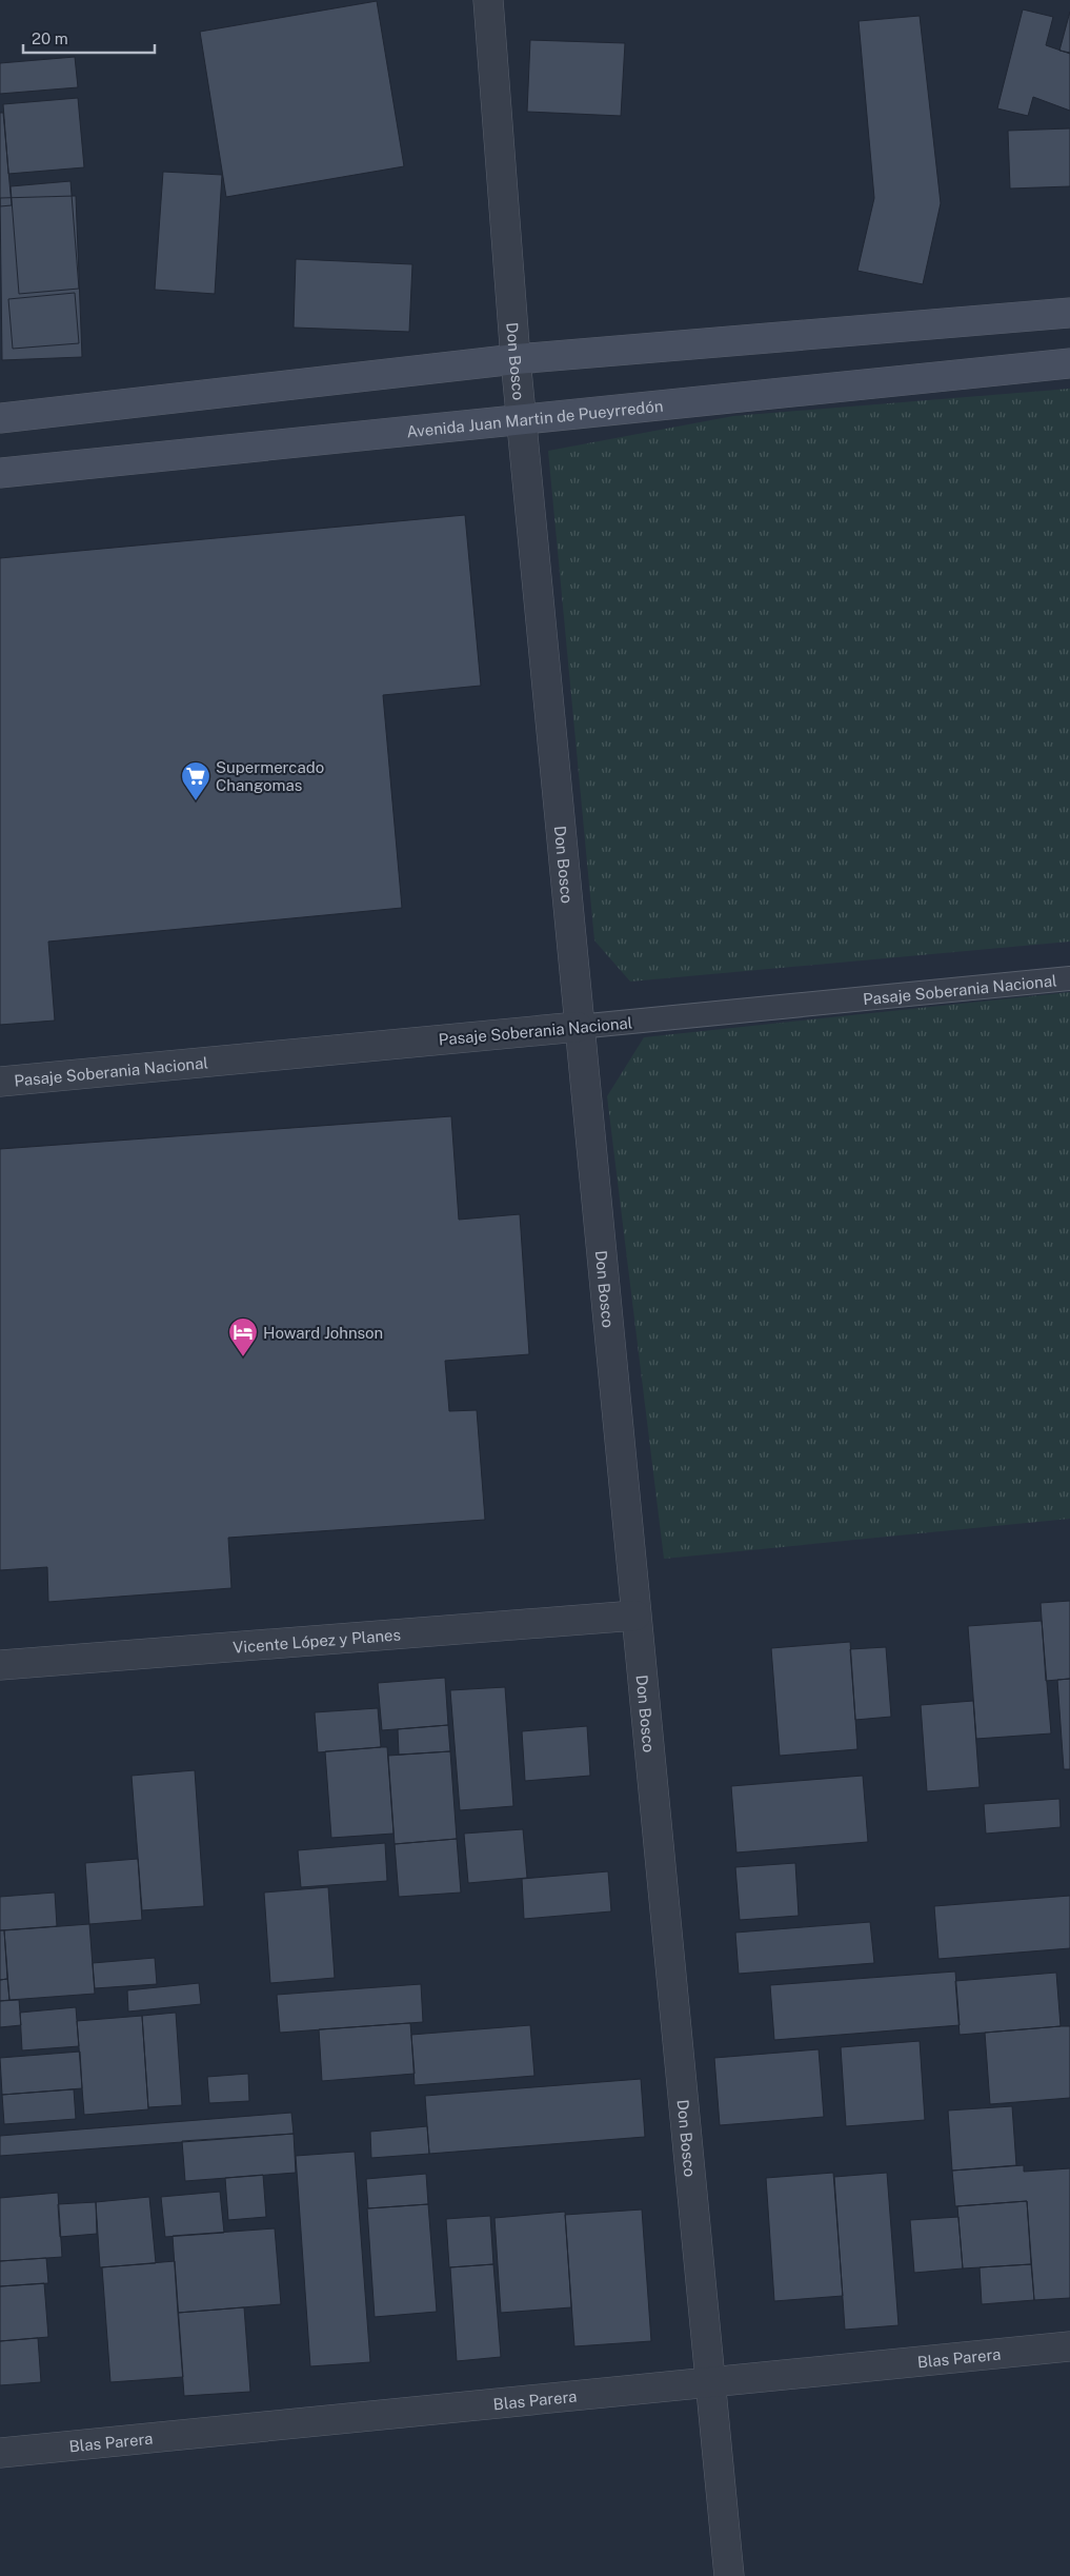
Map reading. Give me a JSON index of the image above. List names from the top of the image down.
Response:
{
  "streets": {
    "main road": ["Avenida Juan Martin de Pueyrredón"],
    "street": [
      "Don Bosco",
      "Pasaje Soberania Nacional",
      "Vicente López y Planes",
      "Blas Parera"
    ]
  },
  "crossings": [
    ["Don Bosco", "Avenida Juan Martin de Pueyrredón"],
    ["Don Bosco", "Pasaje Soberania Nacional"],
    ["Don Bosco", "Vicente López y Planes"],
    ["Don Bosco", "Blas Parera"]
  ],
  "places": {
    "supermarket": ["Supermercado Changomas"],
    "hotel": ["Howard Johnson"]
  },
  "scale_bar": "20 m"
}
